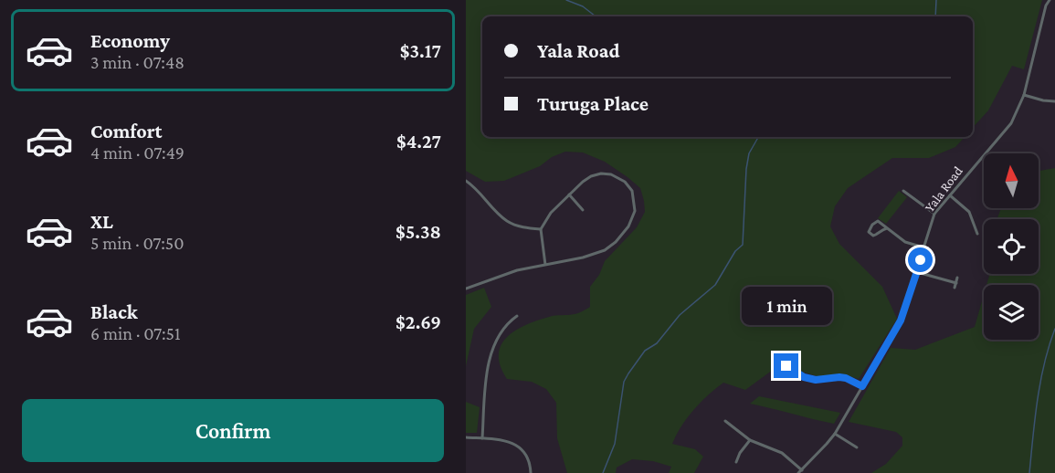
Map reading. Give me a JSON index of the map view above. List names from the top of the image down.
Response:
{
  "streets": {
    "street": ["Yala Road"]
  },
  "north": "top",
  "page": {
    "list": [
      {
        "name": "Economy",
        "note": "3 min · 07:48",
        "value": "$3.17"
      },
      {
        "name": "Comfort",
        "note": "4 min · 07:49",
        "value": "$4.27"
      },
      {
        "name": "XL",
        "note": "5 min · 07:50",
        "value": "$5.38"
      },
      {
        "name": "Black",
        "note": "6 min · 07:51",
        "value": "$2.69"
      }
    ],
    "banner": ["Yala Road", "Turuga Place"],
    "bubble": "1 min",
    "buttons": "Confirm"
  }
}
